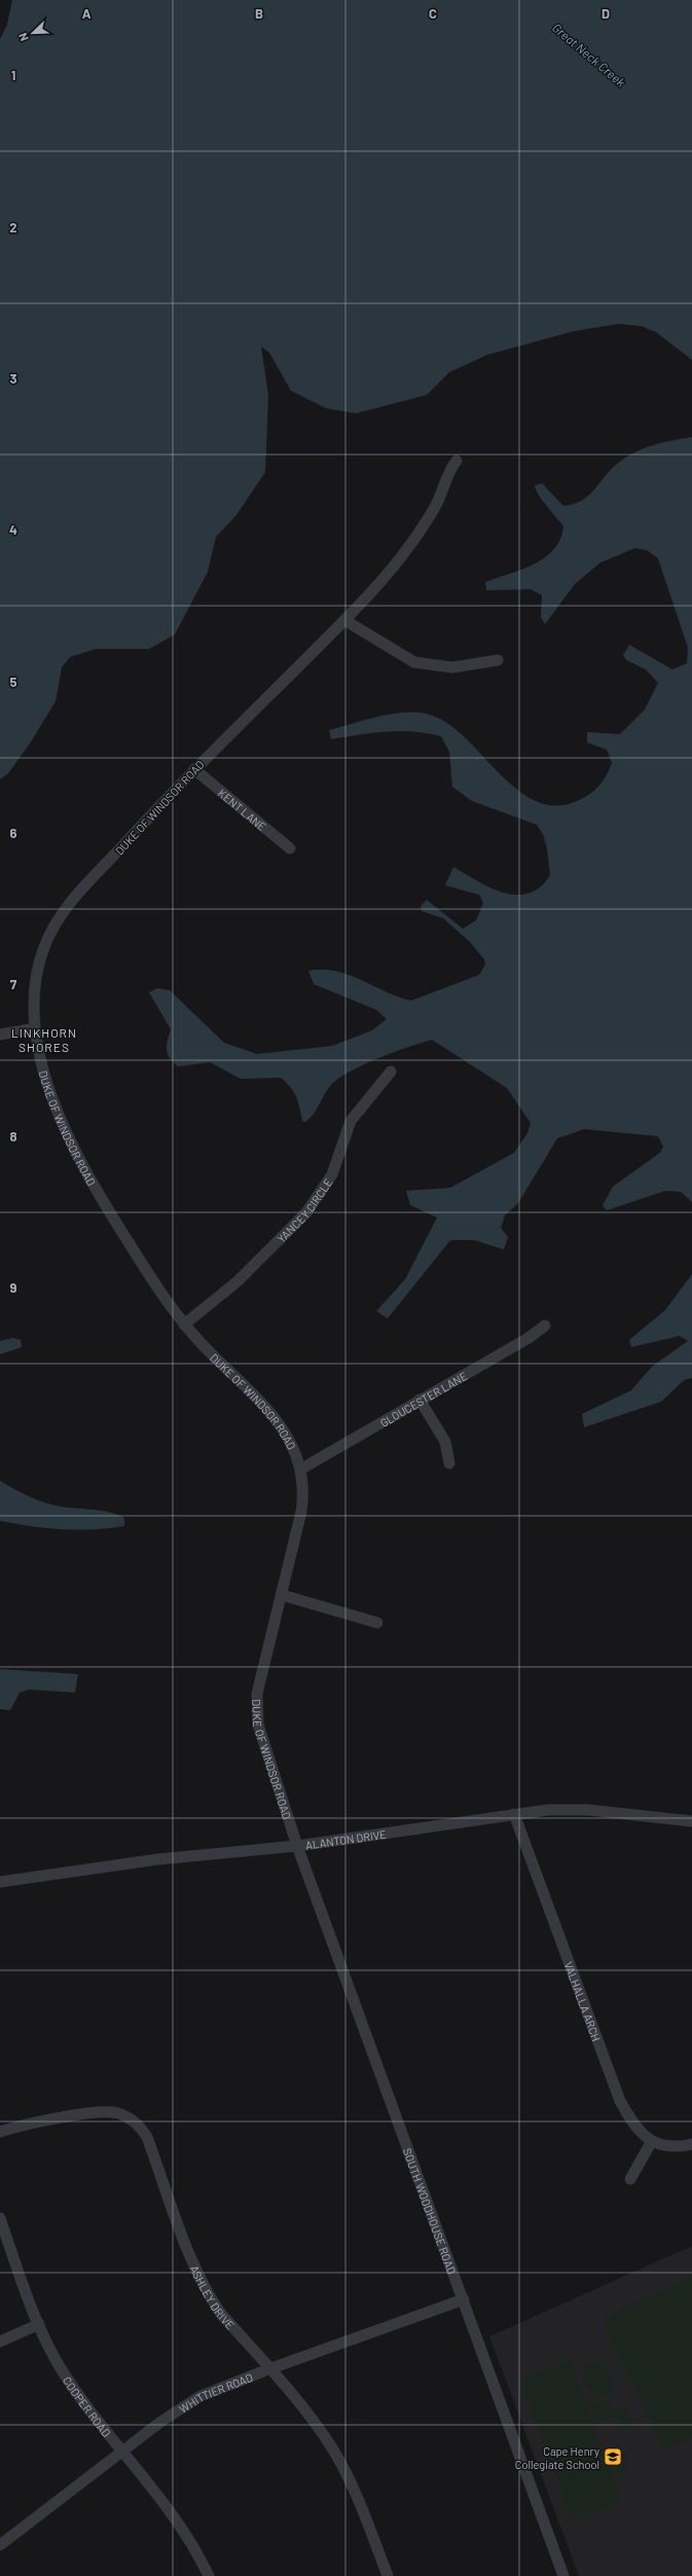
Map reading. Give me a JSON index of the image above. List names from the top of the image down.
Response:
{
  "streets": {
    "street": [
      "DUKE OF WINDSOR ROAD",
      "KENT LANE",
      "YANCEY CIRCLE",
      "GLOUCESTER LANE",
      "ALANTON DRIVE",
      "VALHALLA ARCH",
      "SOUTH WOODHOUSE ROAD",
      "ASHLEY DRIVE",
      "WHITTIER ROAD",
      "COOPER ROAD"
    ]
  },
  "crossings": [
    ["DUKE OF WINDSOR ROAD", "KENT LANE"],
    ["DUKE OF WINDSOR ROAD", "YANCEY CIRCLE"],
    ["DUKE OF WINDSOR ROAD", "GLOUCESTER LANE"],
    ["DUKE OF WINDSOR ROAD", "ALANTON DRIVE"],
    ["DUKE OF WINDSOR ROAD", "SOUTH WOODHOUSE ROAD"],
    ["ALANTON DRIVE", "VALHALLA ARCH"],
    ["ALANTON DRIVE", "SOUTH WOODHOUSE ROAD"],
    ["SOUTH WOODHOUSE ROAD", "WHITTIER ROAD"],
    ["ASHLEY DRIVE", "WHITTIER ROAD"],
    ["WHITTIER ROAD", "COOPER ROAD"]
  ],
  "districts": ["LINKHORN SHORES"],
  "water": ["Great Neck Creek"],
  "places": {
    "school or university": ["Cape Henry Collegiate School"]
  },
  "north": "bottom left",
  "grid": {
    "columns": [
      "A",
      "B",
      "C",
      "D"
    ],
    "rows": [
      "1",
      "2",
      "3",
      "4",
      "5",
      "6",
      "7",
      "8",
      "9"
    ]
  }
}
